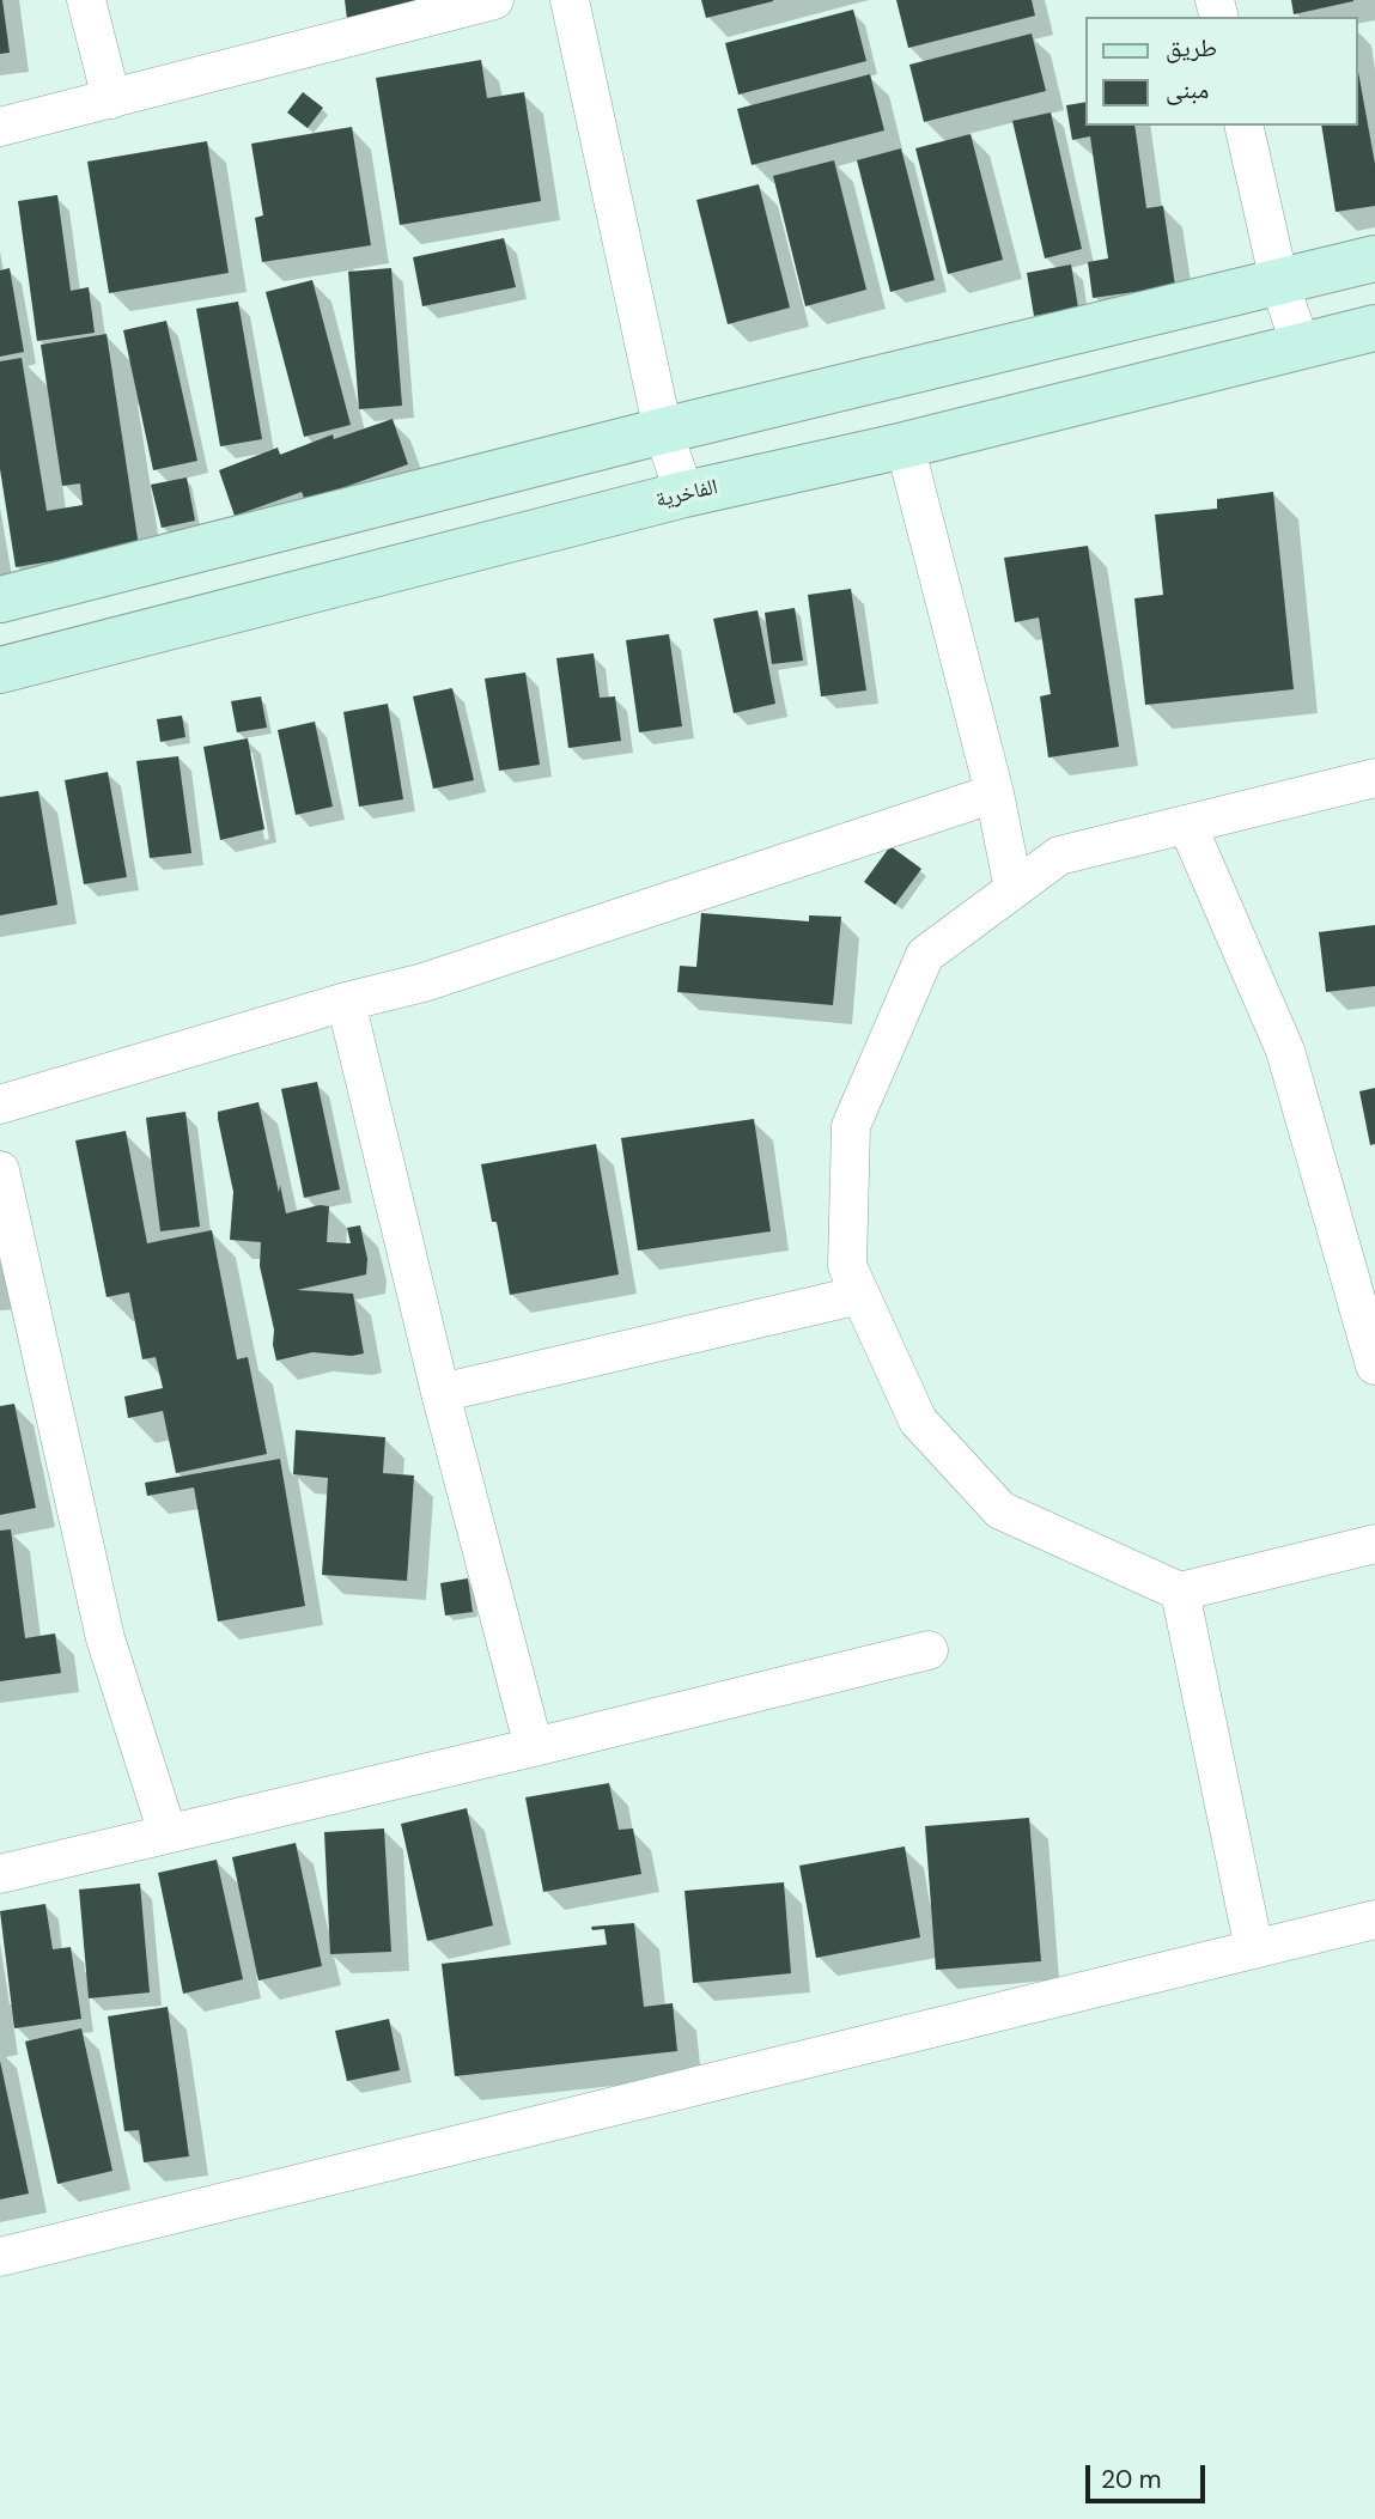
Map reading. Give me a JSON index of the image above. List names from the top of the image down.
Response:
{
  "streets": {
    "street": ["الفاخرية"]
  },
  "legend": ["طريق", "مبنى"],
  "scale_bar": "20 m"
}
